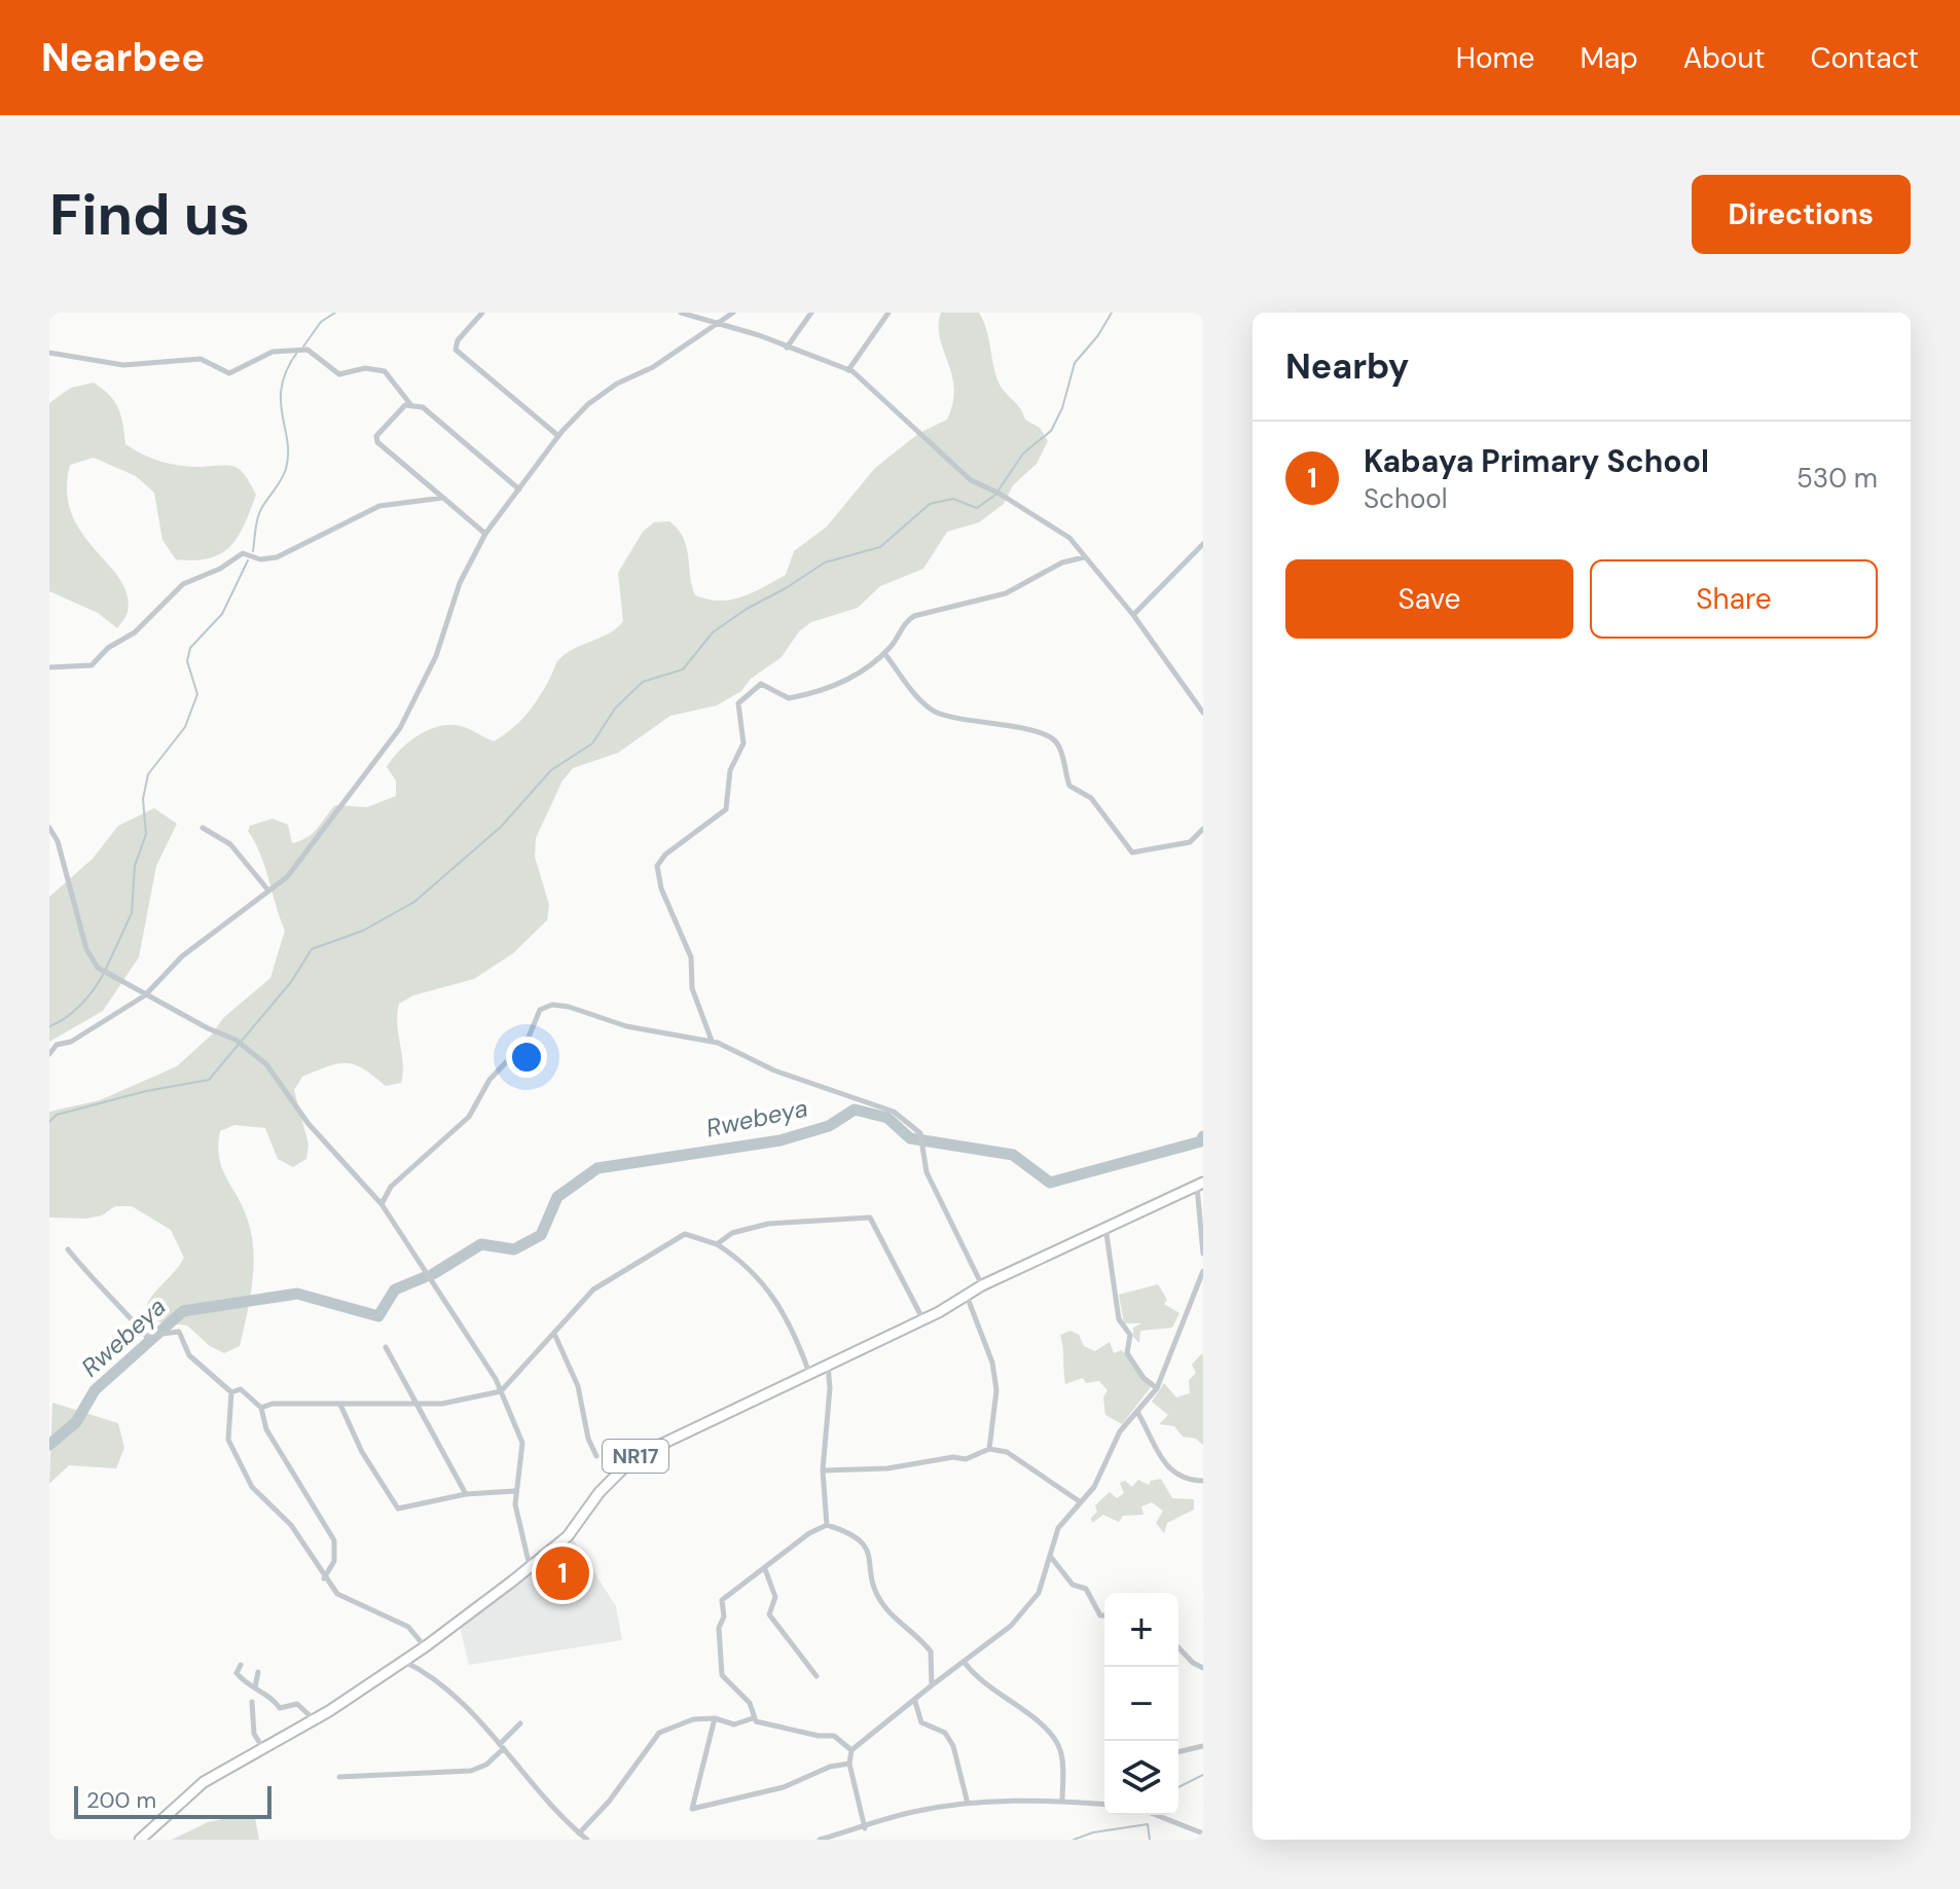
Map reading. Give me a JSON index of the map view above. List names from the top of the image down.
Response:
{
  "streets": {
    "main road": ["NR17"]
  },
  "water": ["Rwebeya"],
  "scale_bar": "200 m",
  "page": {
    "header": "Nearbee",
    "nav": [
      "Home",
      "Map",
      "About",
      "Contact"
    ],
    "buttons": [
      "Directions",
      ["Save", "Share"]
    ],
    "title": "Find us",
    "heading": "Nearby",
    "list": [
      {
        "mark": "1",
        "name": "Kabaya Primary School",
        "note": "School",
        "value": "530 m"
      }
    ],
    "pins": "1",
    "map_buttons": ["+", "−"],
    "scale": "200 m"
  }
}
